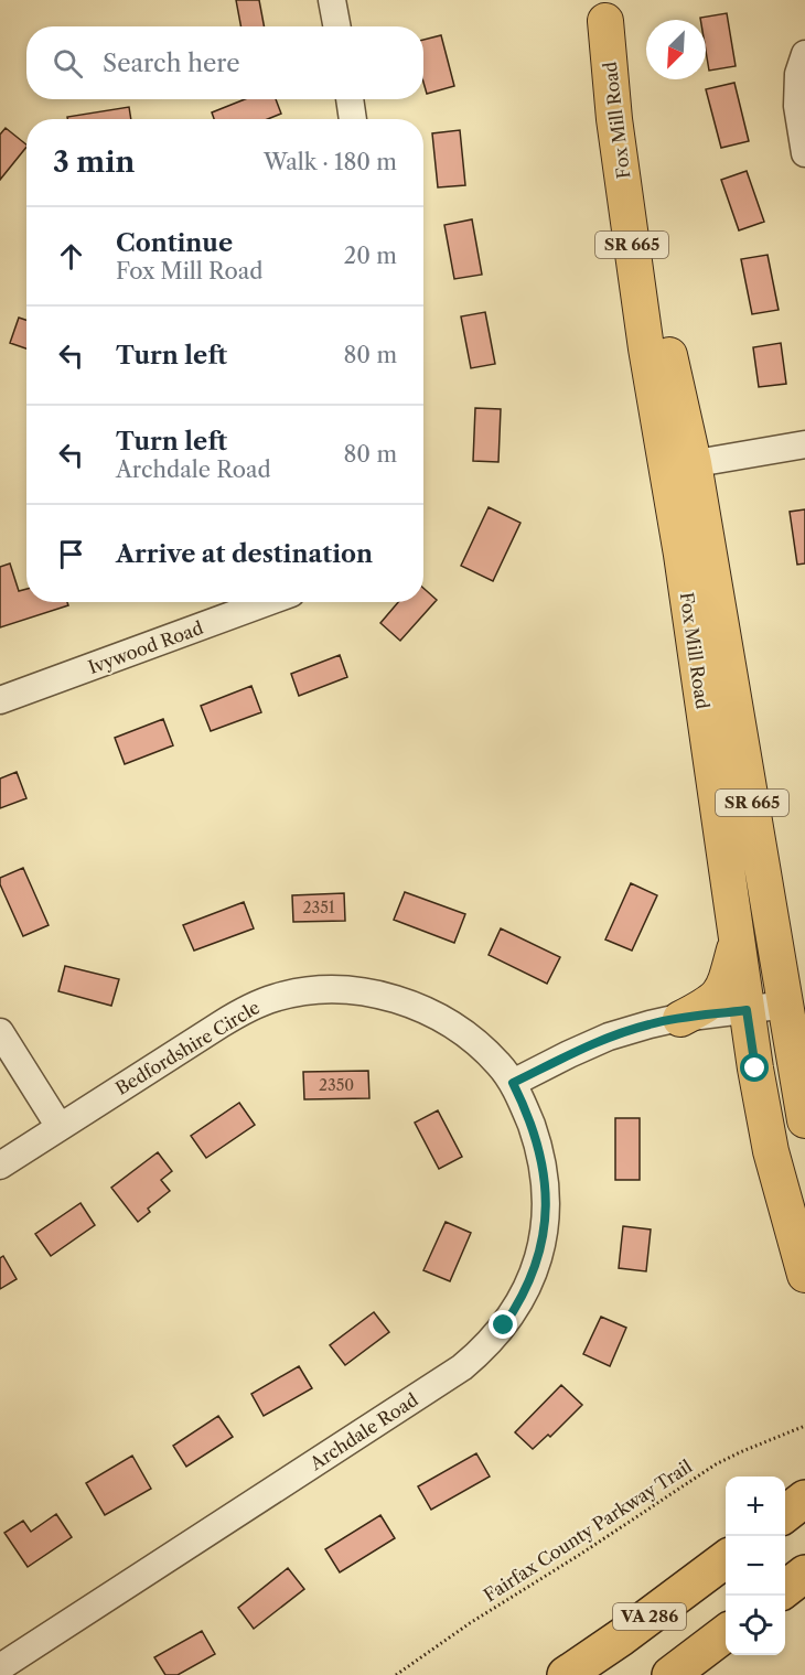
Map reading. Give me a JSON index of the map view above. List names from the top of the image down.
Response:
{
  "streets": {
    "highway": ["VA 286"],
    "main road": ["Fox Mill Road", "SR 665"],
    "street": ["Ivywood Road", "Bedfordshire Circle", "Archdale Road"],
    "path": ["Fairfax County Parkway Trail"]
  },
  "crossings": [
    ["Bedfordshire Circle", "Archdale Road"]
  ],
  "house_numbers": ["2351", "2350"],
  "north": "bottom left",
  "page": {
    "search": "Search here",
    "heading": ["3 min", "Walk · 180 m"],
    "list": [
      ["Continue", "Fox Mill Road", "20 m"],
      ["Turn left", "80 m"],
      ["Turn left", "Archdale Road", "80 m"],
      "Arrive at destination"
    ],
    "map_buttons": ["+", "−"]
  }
}
